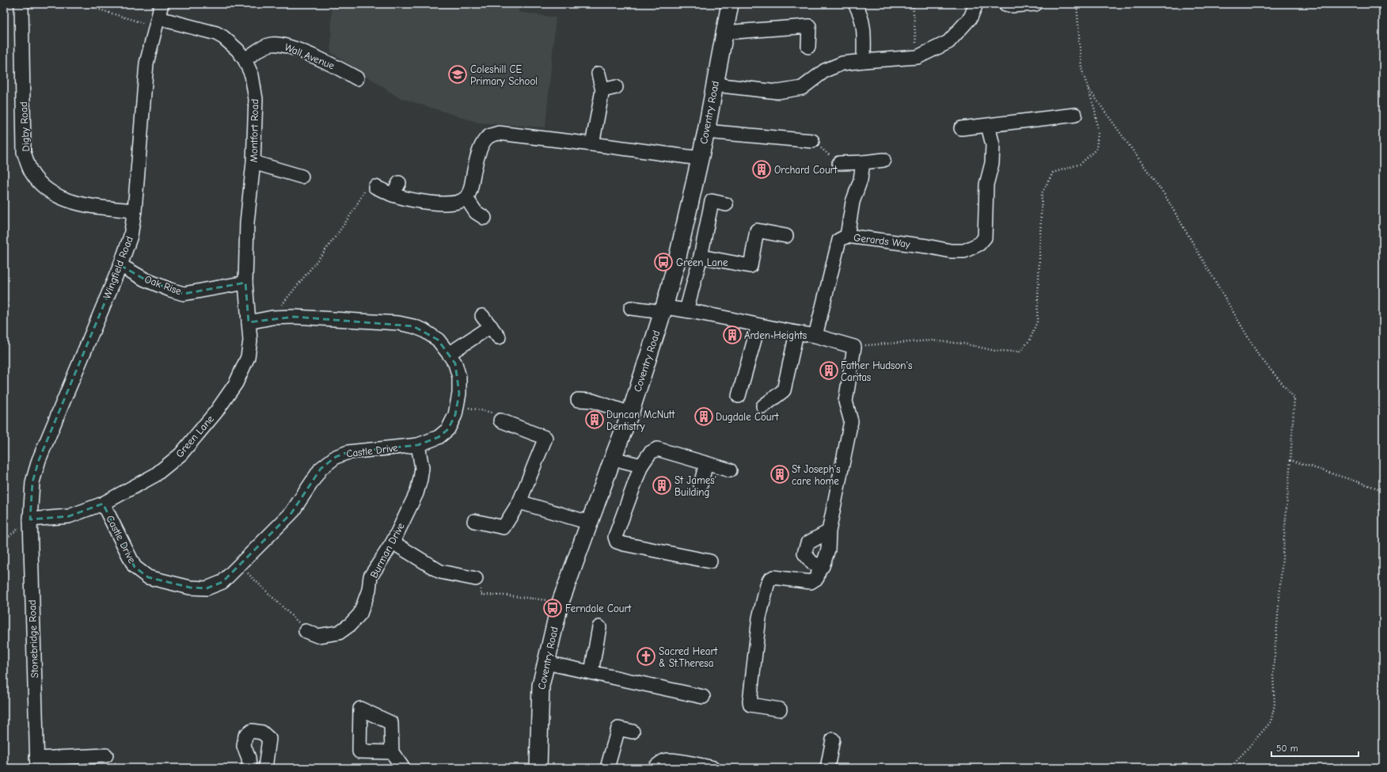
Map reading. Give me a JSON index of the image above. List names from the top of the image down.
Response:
{
  "streets": {
    "main road": ["Coventry Road"],
    "street": [
      "Wall Avenue",
      "Digby Road",
      "Montfort Road",
      "Gerards Way",
      "Wingfield Road",
      "Oak Rise",
      "Green Lane",
      "Castle Drive",
      "Burman Drive",
      "Stonebridge Road"
    ]
  },
  "crossings": [
    ["Wall Avenue", "Montfort Road"],
    ["Digby Road", "Wingfield Road"],
    ["Montfort Road", "Wingfield Road"],
    ["Montfort Road", "Oak Rise"],
    ["Montfort Road", "Green Lane"],
    ["Wingfield Road", "Oak Rise"],
    ["Wingfield Road", "Green Lane"],
    ["Wingfield Road", "Stonebridge Road"],
    ["Oak Rise", "Green Lane"],
    ["Green Lane", "Castle Drive"],
    ["Green Lane", "Stonebridge Road"],
    ["Castle Drive", "Burman Drive"]
  ],
  "places": {
    "school or university": ["Coleshill CE Primary School"],
    "building": [
      "Orchard Court",
      "Arden Heights",
      "Father Hudson's Caritas",
      "Dugdale Court",
      "Duncan McNutt Dentistry",
      "St Joseph's care home",
      "St James' Building"
    ],
    "bus stop": ["Green Lane", "Ferndale Court"],
    "church": ["Sacred Heart & St.Theresa"]
  },
  "scale_bar": "50 m"
}
